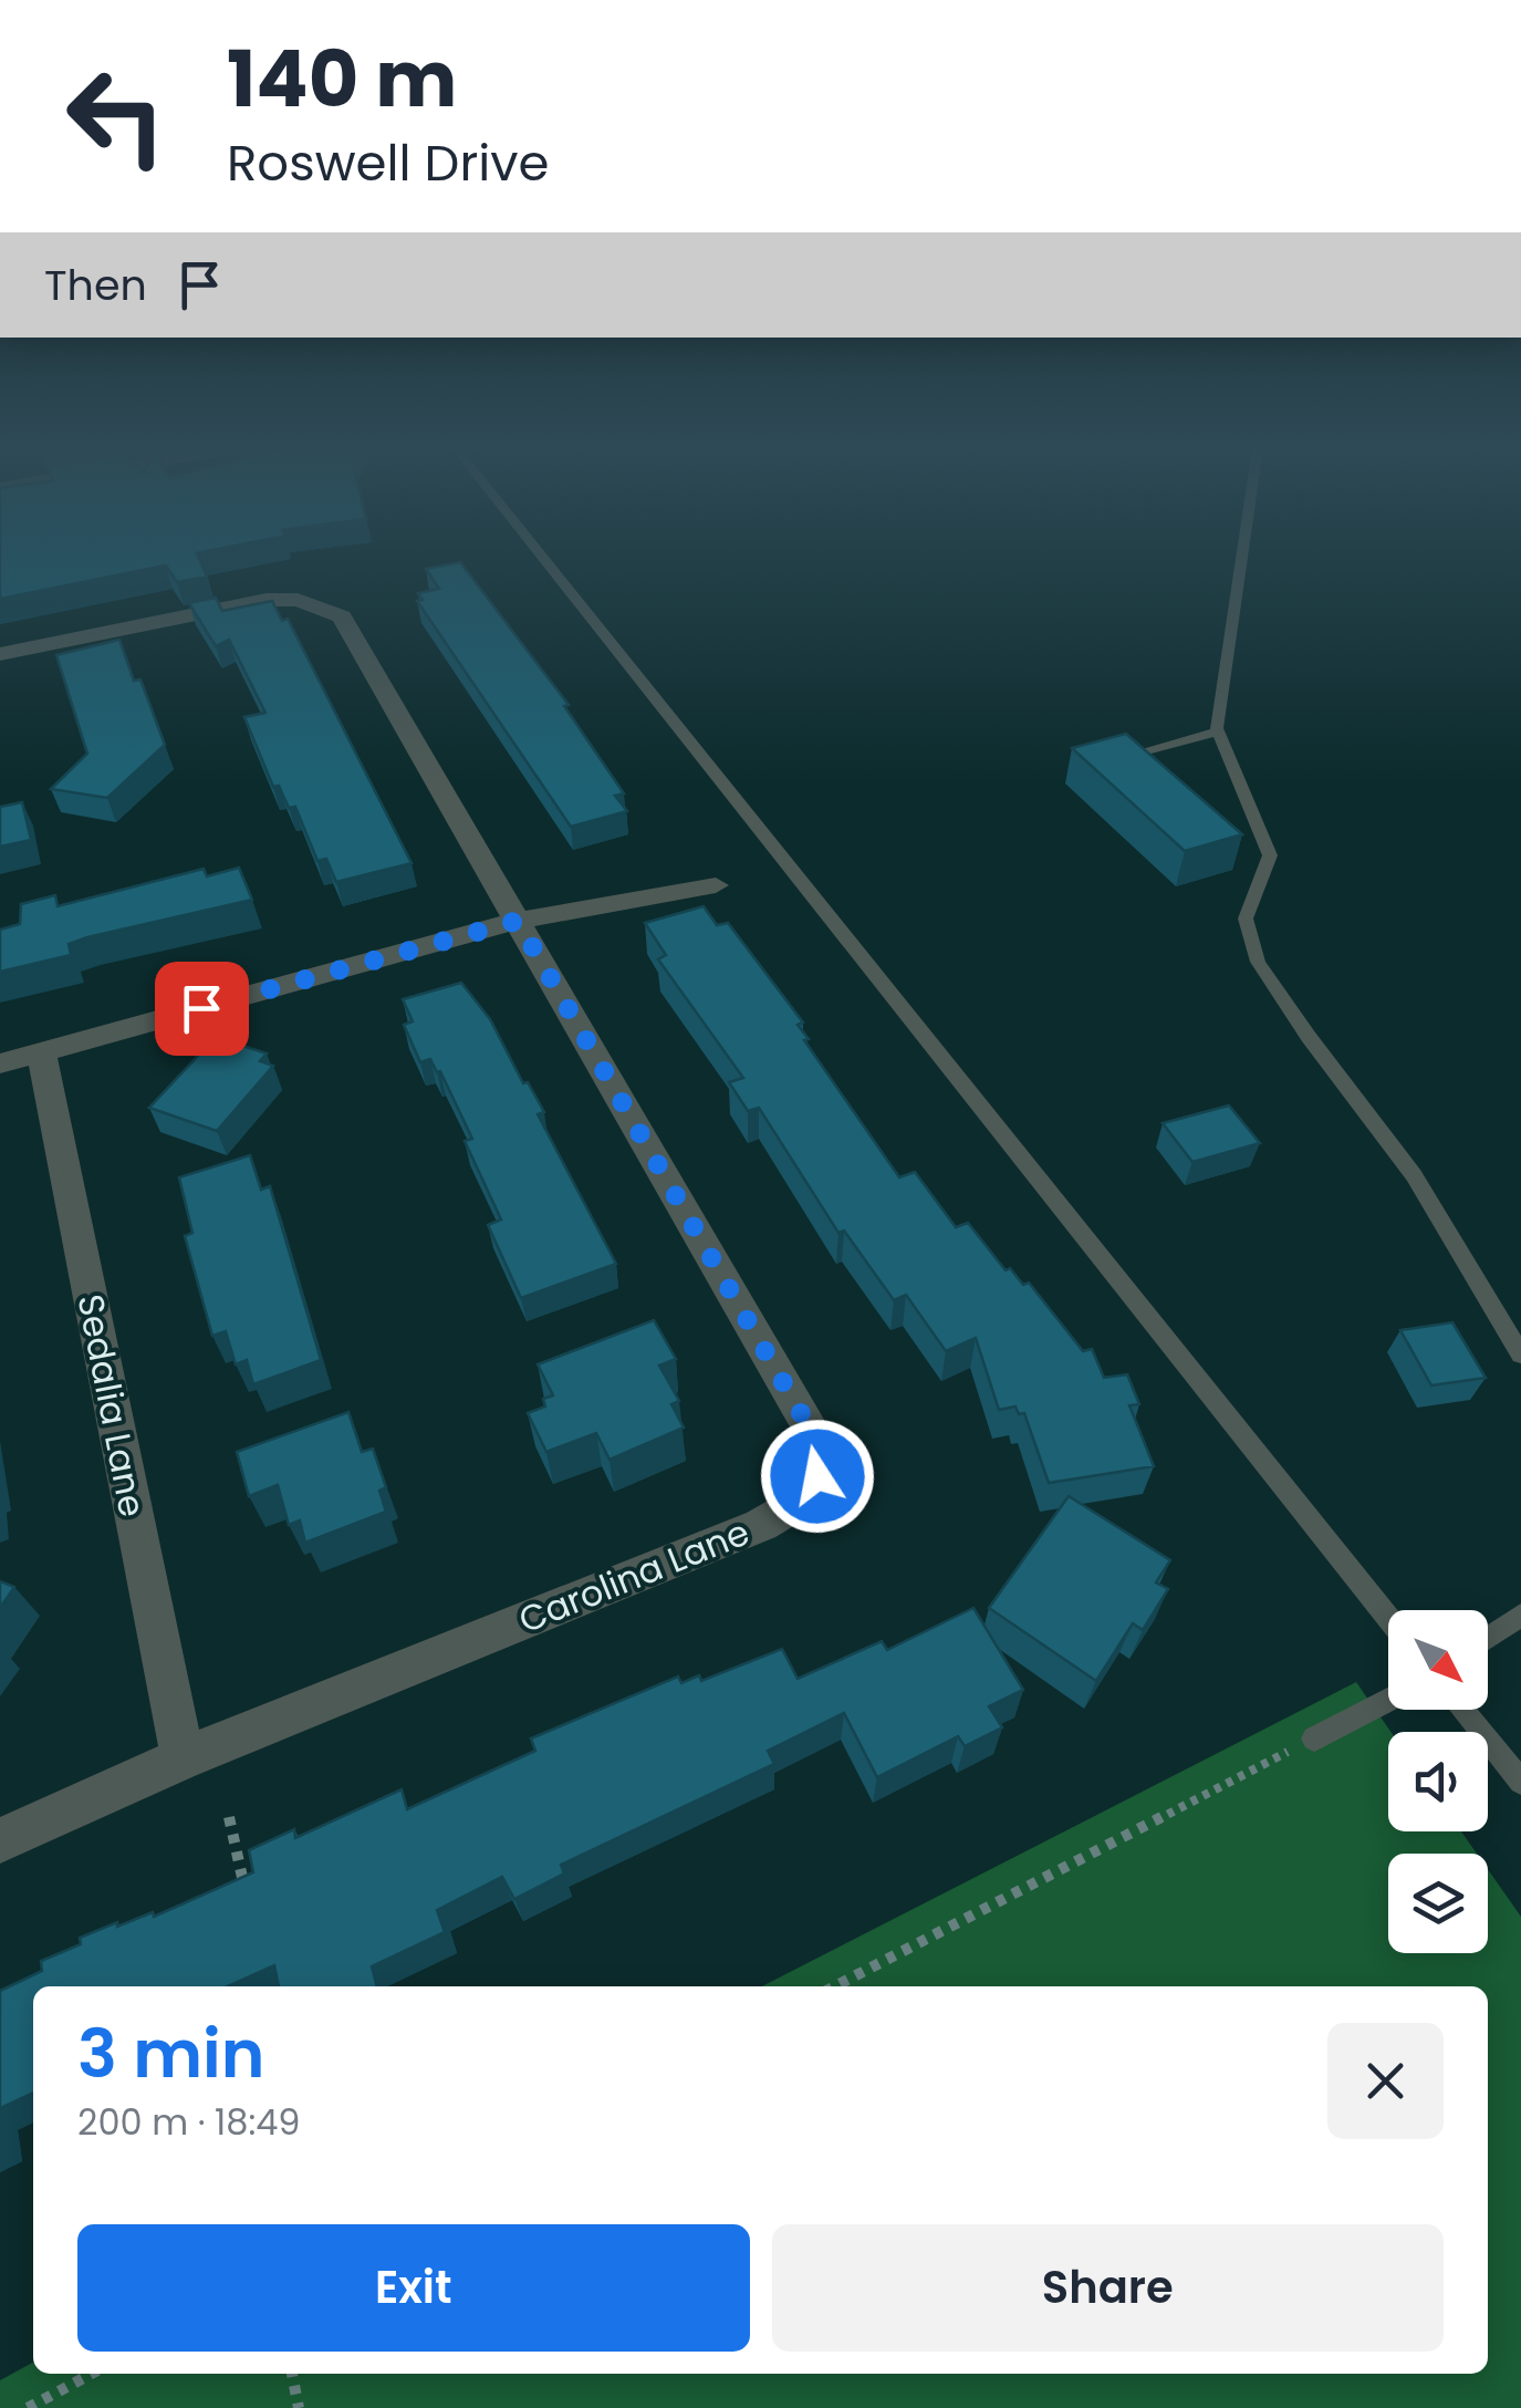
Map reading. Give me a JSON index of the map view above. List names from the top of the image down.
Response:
{
  "streets": {
    "street": ["Sedalia Lane", "Carolina Lane"]
  },
  "crossings": [
    ["Sedalia Lane", "Carolina Lane"]
  ],
  "north": "bottom right",
  "page": {
    "turn": ["140 m", "Roswell Drive"],
    "then": "Then",
    "heading": ["3 min", "200 m · 18:49"],
    "buttons": ["Exit", "Share"]
  }
}
